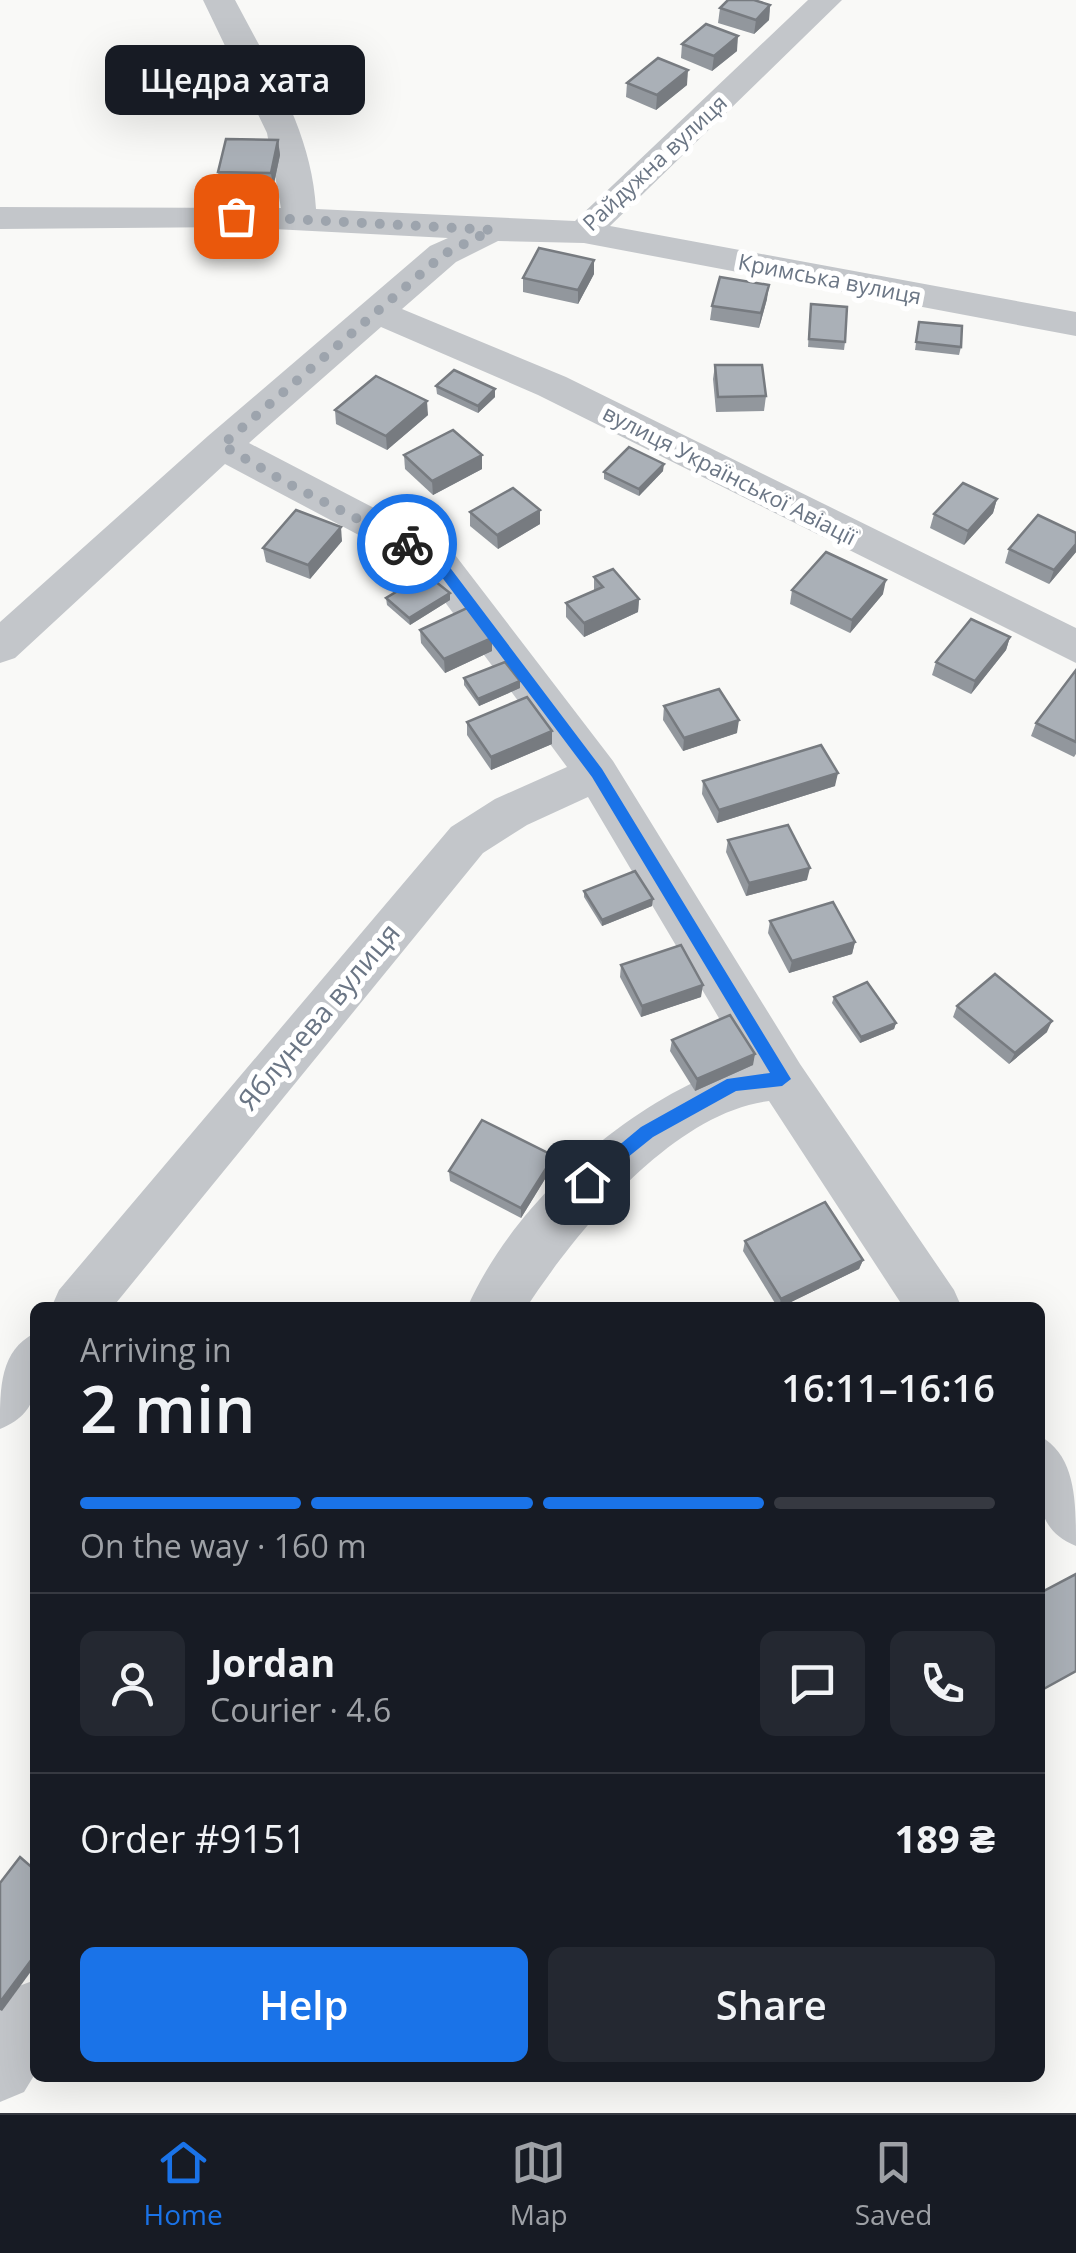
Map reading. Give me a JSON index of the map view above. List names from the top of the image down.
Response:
{
  "streets": {
    "street": [
      "Райдужна вулиця",
      "Кримська вулиця",
      "вулиця Української Авіації",
      "Яблунева вулиця"
    ]
  },
  "crossings": [
    ["Райдужна вулиця", "Кримська вулиця"],
    ["Райдужна вулиця", "вулиця Української Авіації"]
  ],
  "places": ["Щедра хата"],
  "page": {
    "bubble": "Щедра хата",
    "heading": ["2 min", "Arriving in", "16:11–16:16"],
    "panel": [
      "Jordan",
      "Courier · 4.6",
      "Order #9151",
      "189 ₴"
    ],
    "bar": "On the way · 160 m",
    "buttons": ["Help", "Share"],
    "tabs": ["Home", "Map", "Saved"]
  }
}
